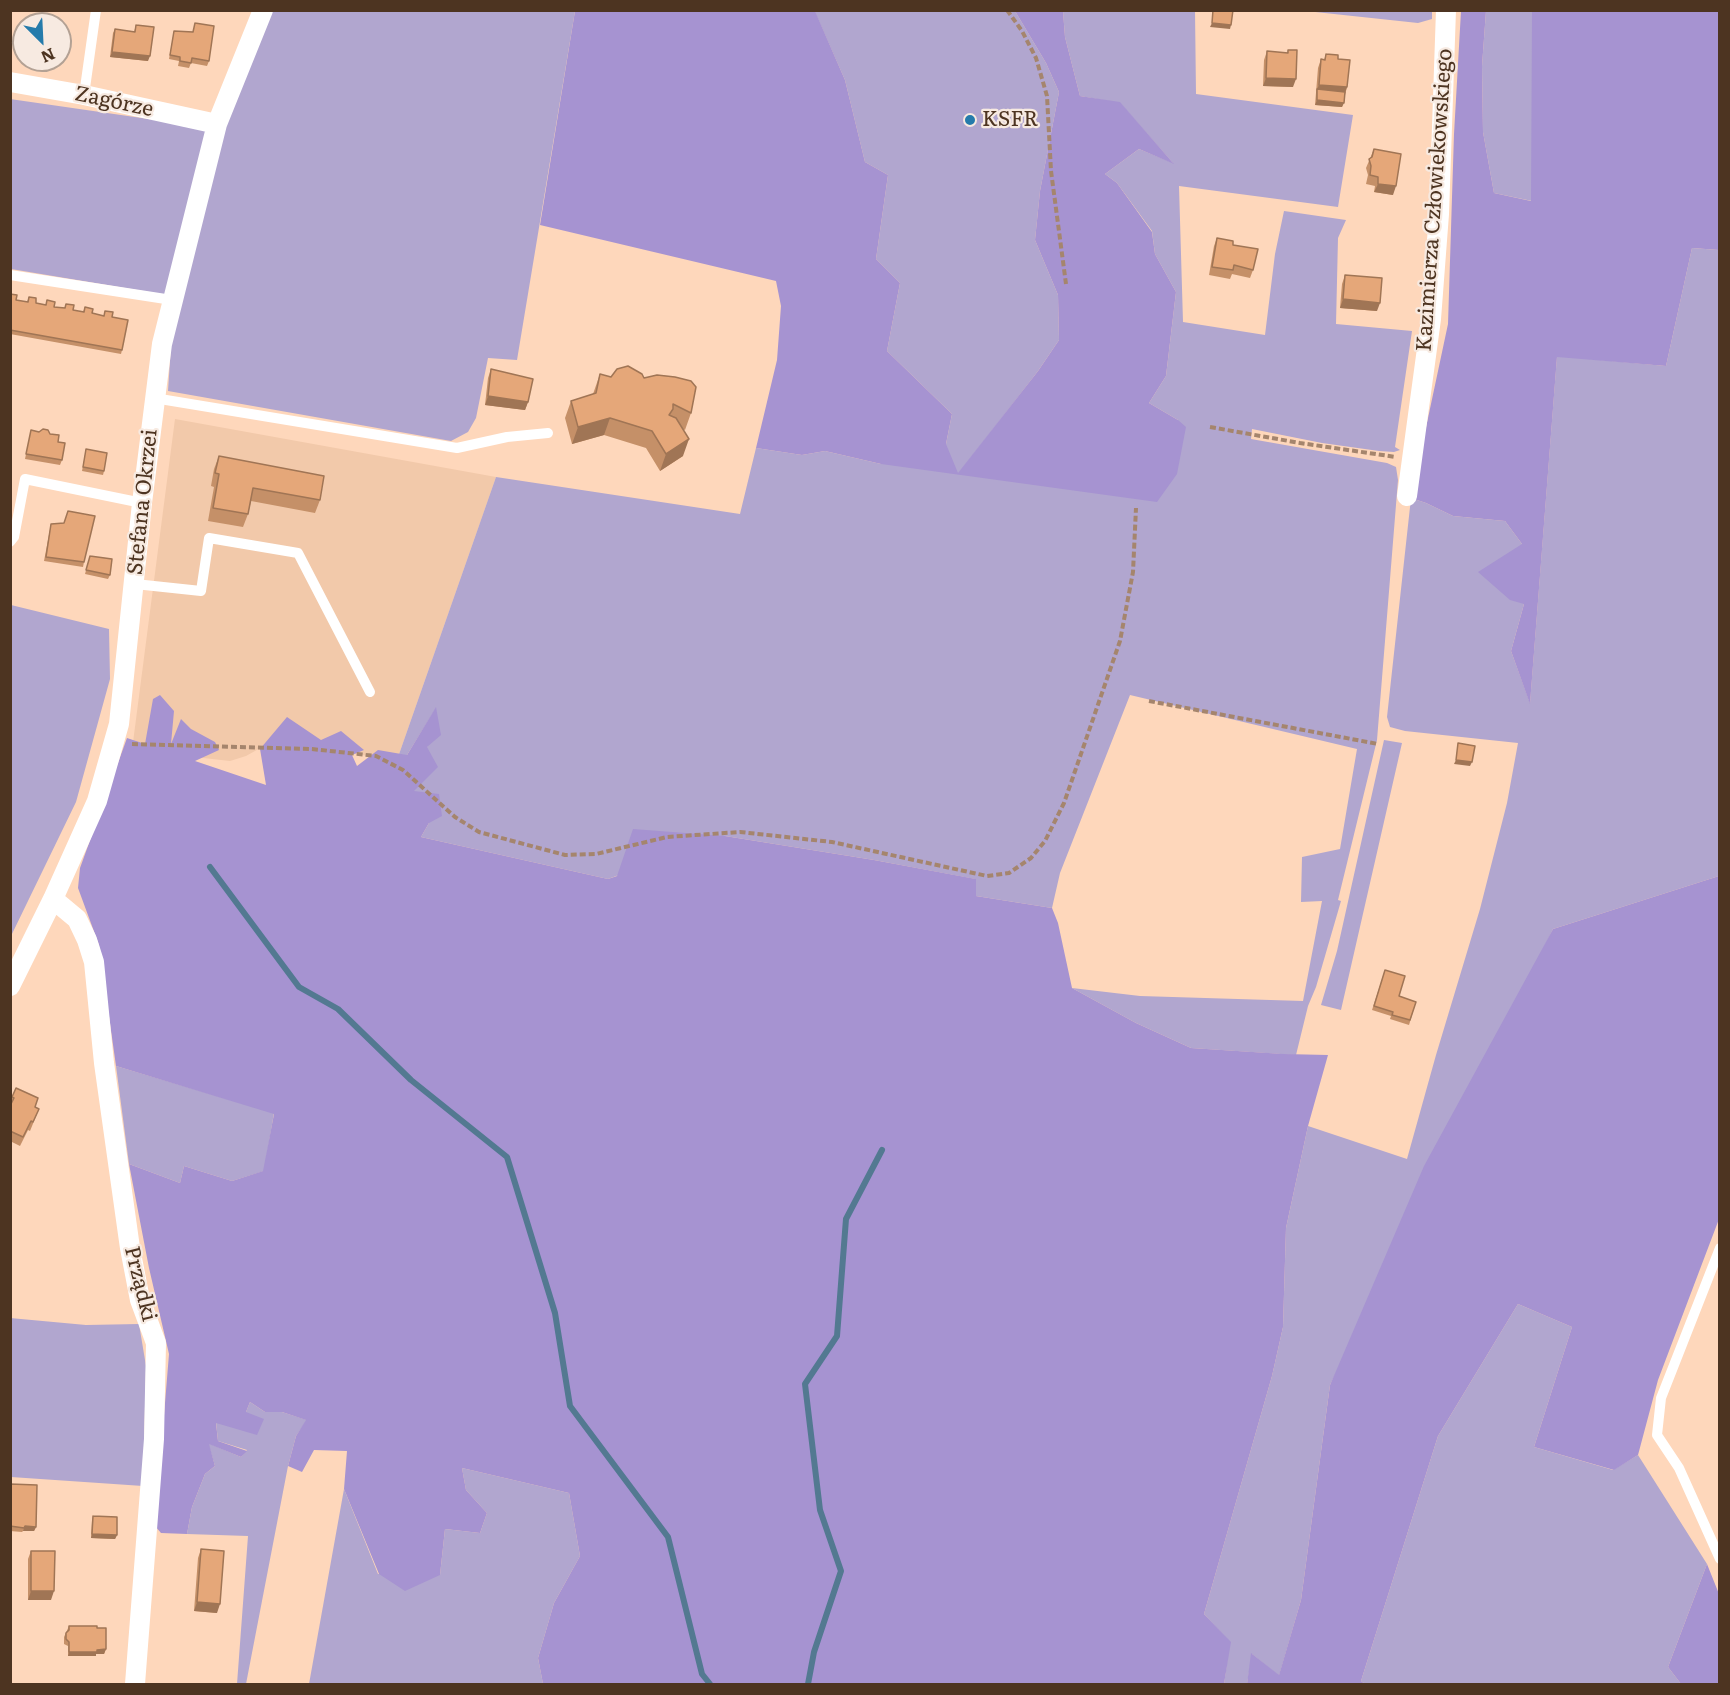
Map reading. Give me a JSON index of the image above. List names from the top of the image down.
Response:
{
  "streets": {
    "street": [
      "Zagórze",
      "Kazimierza Człowiekowskiego",
      "Stefana Okrzei",
      "Prządki"
    ]
  },
  "crossings": [
    ["Zagórze", "Stefana Okrzei"],
    ["Stefana Okrzei", "Prządki"]
  ],
  "places": ["KSFR"],
  "north": "bottom right"
}
